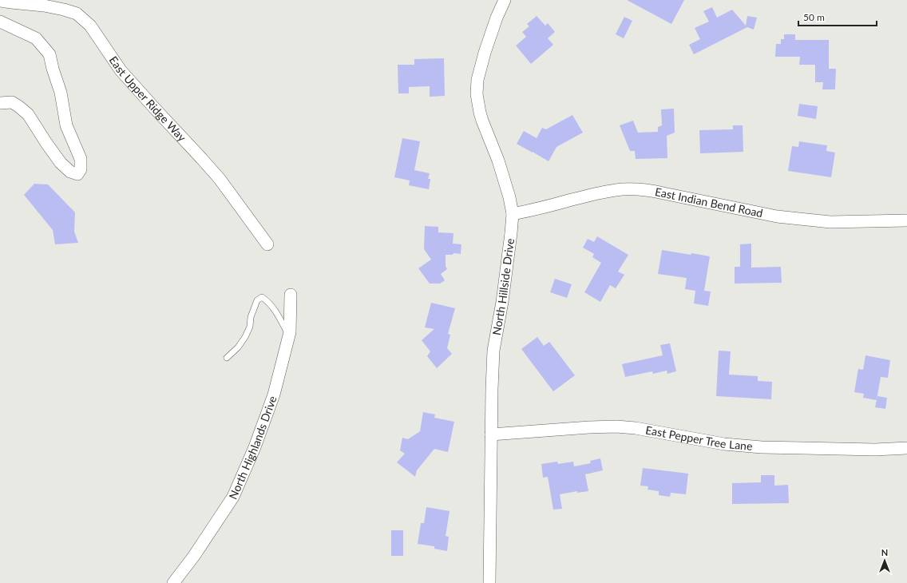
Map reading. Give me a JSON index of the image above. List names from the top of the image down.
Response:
{
  "streets": {
    "street": [
      "East Upper Ridge Way",
      "East Indian Bend Road",
      "North Hillside Drive",
      "East Pepper Tree Lane",
      "North Highlands Drive"
    ]
  },
  "crossings": [
    ["East Indian Bend Road", "North Hillside Drive"],
    ["North Hillside Drive", "East Pepper Tree Lane"]
  ],
  "scale_bar": "50 m",
  "north": "top"
}
